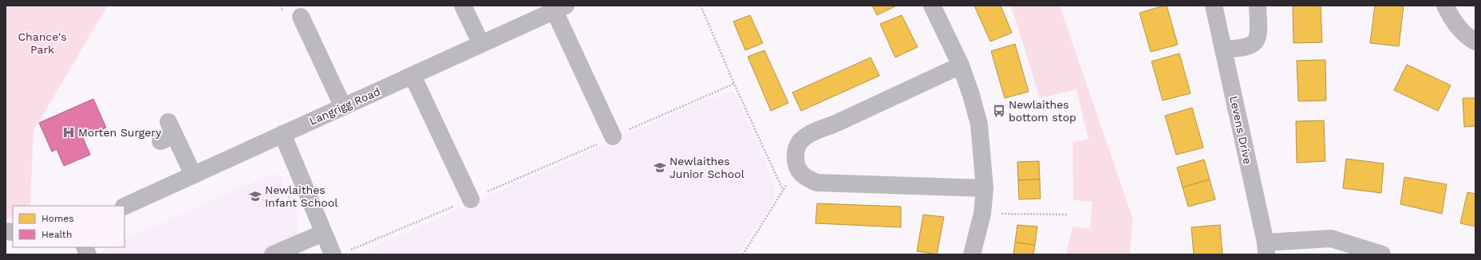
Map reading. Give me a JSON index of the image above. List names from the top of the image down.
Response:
{
  "streets": {
    "street": ["Langrigg Road", "Levens Drive"]
  },
  "parks": ["Chance's Park"],
  "places": {
    "bus stop": ["Newlaithes bottom stop"],
    "hospital": ["Morten Surgery"],
    "school or university": ["Newlaithes Junior School", "Newlaithes Infant School"]
  },
  "legend": ["Homes", "Health"]
}
